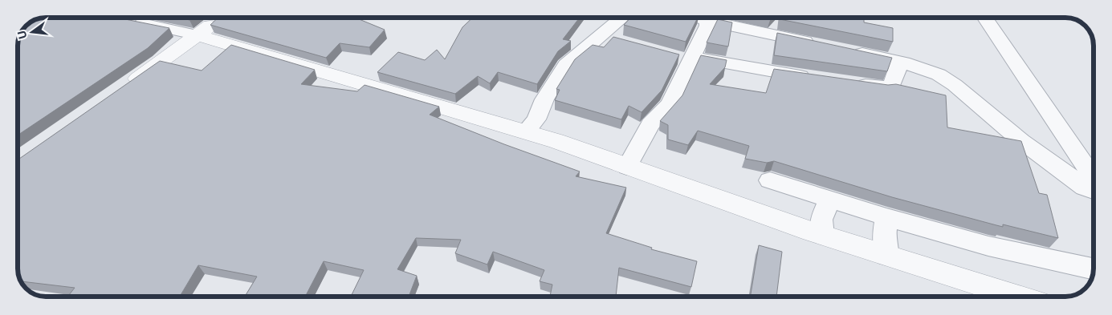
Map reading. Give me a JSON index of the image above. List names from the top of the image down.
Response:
{
  "north": "left"
}
